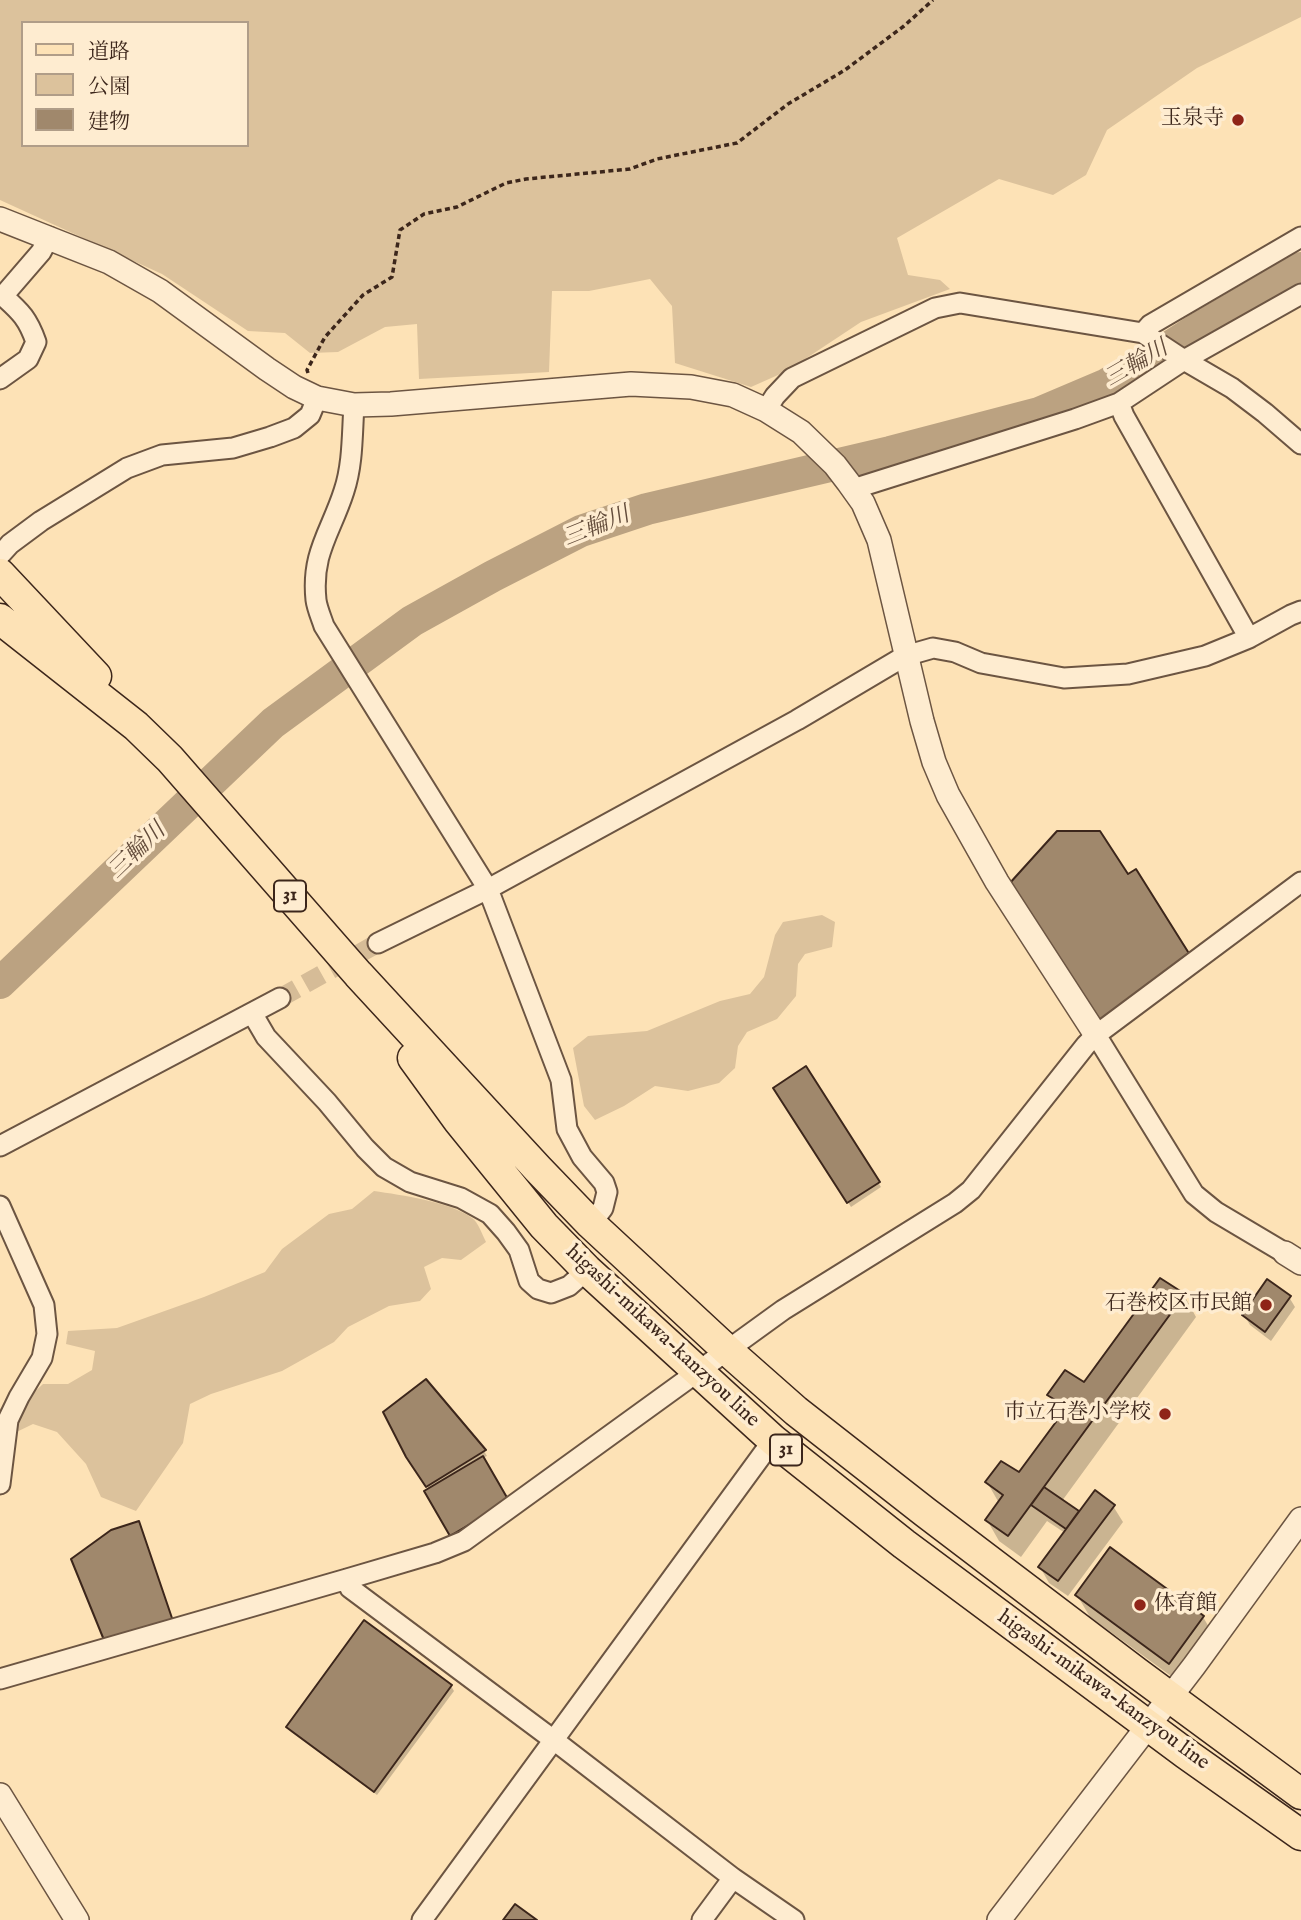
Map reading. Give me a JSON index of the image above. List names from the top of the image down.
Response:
{
  "streets": {
    "main road": ["31", "higashi-mikawa-kanzyou line"]
  },
  "water": ["三輪川"],
  "places": [
    "玉泉寺",
    "石巻校区市民館",
    "市立石巻小学校",
    "体育館"
  ],
  "legend": ["道路", "公園", "建物"]
}
